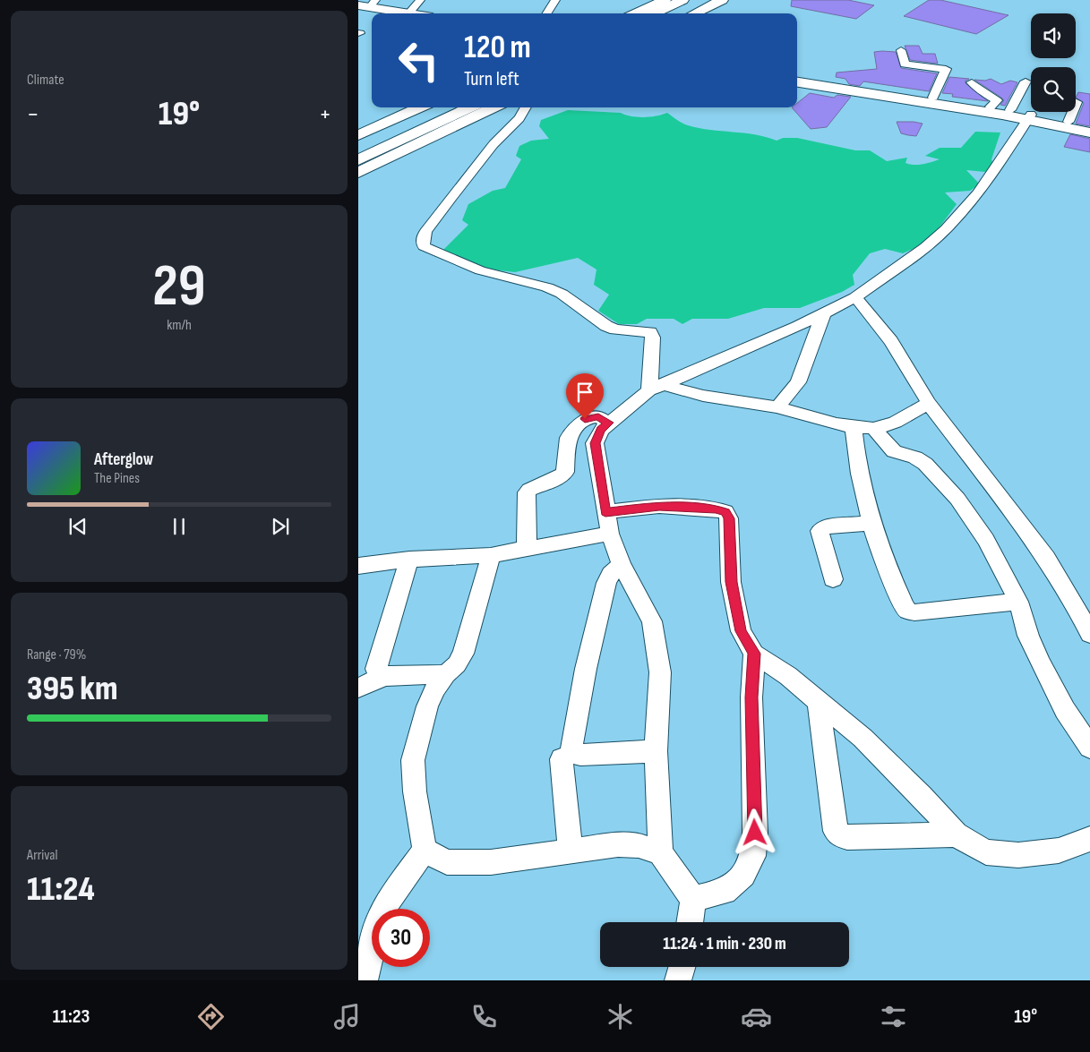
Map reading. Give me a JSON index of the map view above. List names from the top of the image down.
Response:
{
  "page": {
    "tile": [
      "Climate",
      ["29", "km/h"],
      ["Range · 79%", "395 km"],
      ["Arrival", "11:24"]
    ],
    "turn": ["120 m", "Turn left"],
    "heat": ["−", "19°", "+"],
    "song": ["Afterglow", "The Pines"],
    "limit": "30",
    "trip": "11:24 · 1 min · 230 m",
    "tabs": ["11:23", "19°"]
  }
}
